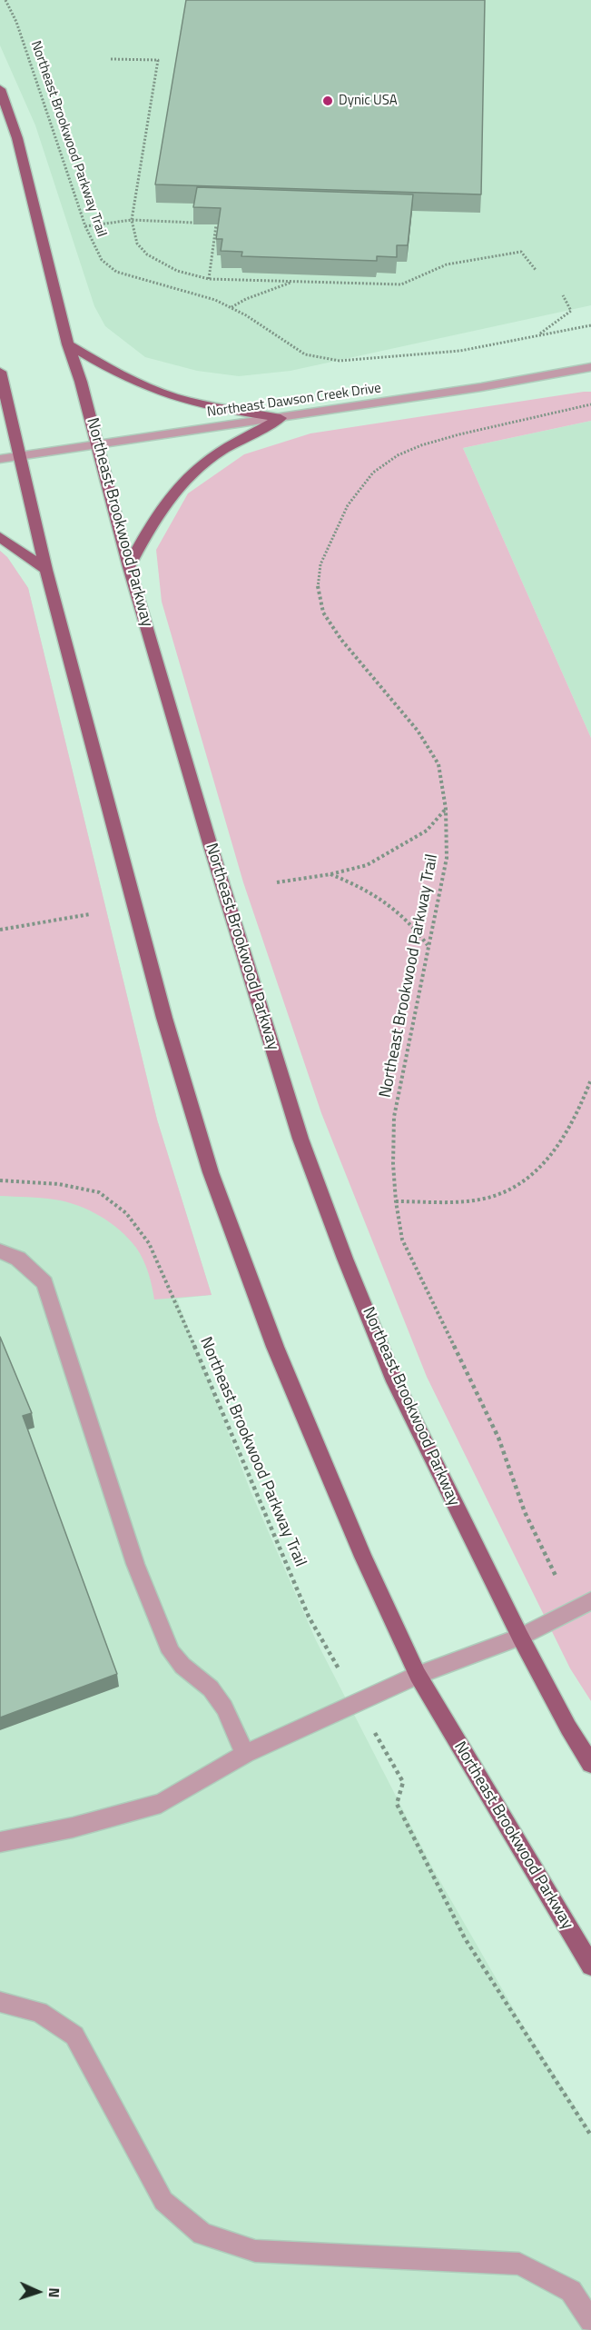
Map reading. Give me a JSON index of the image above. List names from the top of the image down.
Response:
{
  "streets": {
    "main road": ["Northeast Brookwood Parkway"],
    "street": ["Northeast Dawson Creek Drive"],
    "path": ["Northeast Brookwood Parkway Trail"]
  },
  "crossings": [
    ["Northeast Dawson Creek Drive", "Northeast Brookwood Parkway"]
  ],
  "places": ["Dynic USA"],
  "north": "right"
}
